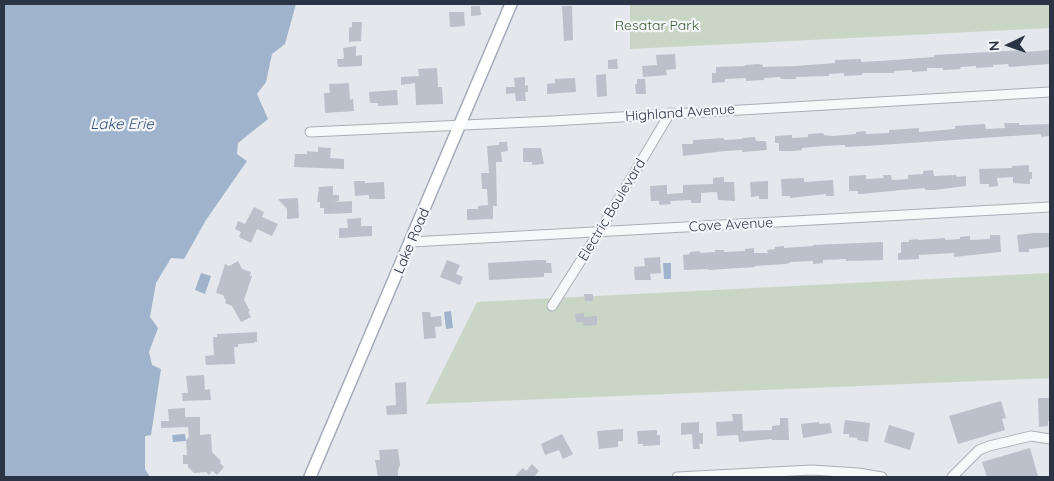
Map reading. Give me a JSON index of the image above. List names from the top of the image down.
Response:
{
  "streets": {
    "main road": ["Lake Road"],
    "street": ["Highland Avenue", "Electric Boulevard", "Cove Avenue"]
  },
  "crossings": [
    ["Highland Avenue", "Electric Boulevard"],
    ["Highland Avenue", "Lake Road"],
    ["Electric Boulevard", "Cove Avenue"],
    ["Cove Avenue", "Lake Road"]
  ],
  "water": ["Lake Erie"],
  "parks": ["Resatar Park"],
  "north": "left"
}
